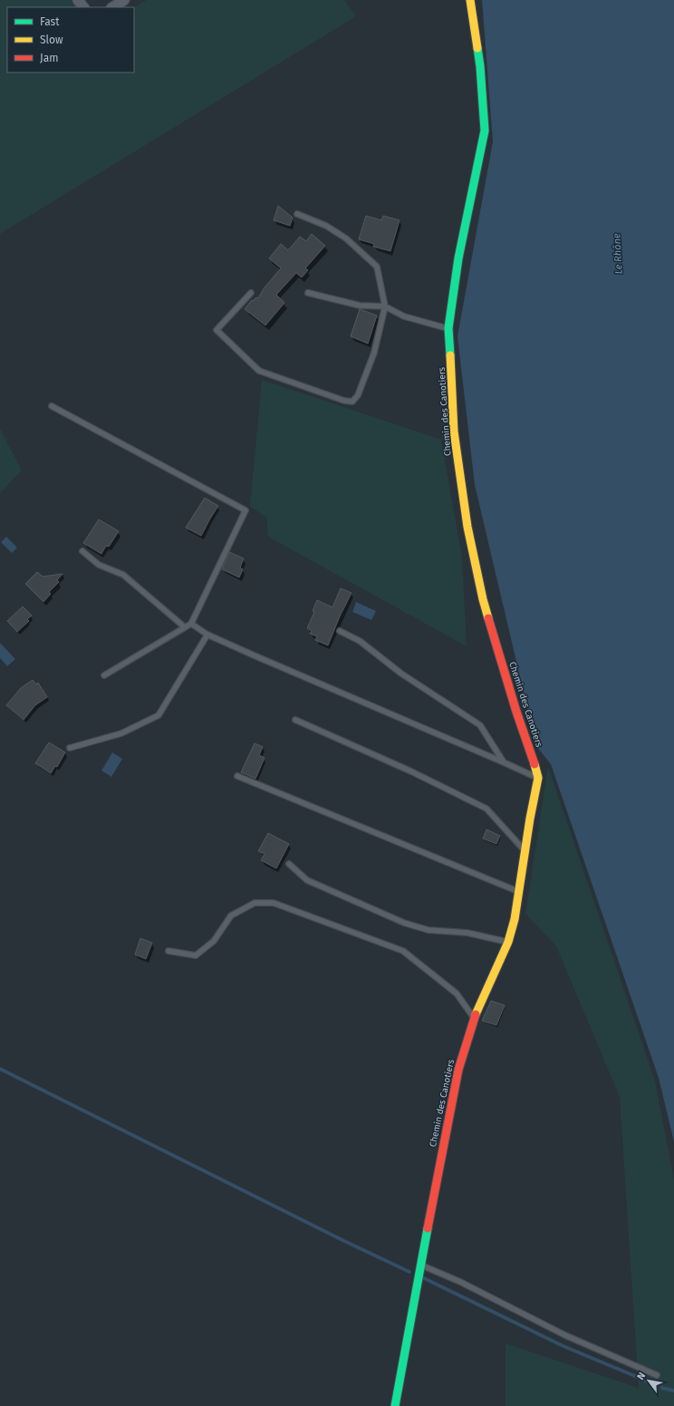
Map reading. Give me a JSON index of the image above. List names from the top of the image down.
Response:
{
  "streets": {
    "street": ["Chemin des Canotiers"]
  },
  "water": ["Le Rhône"],
  "legend": ["Fast", "Slow", "Jam"],
  "north": "top left"
}
